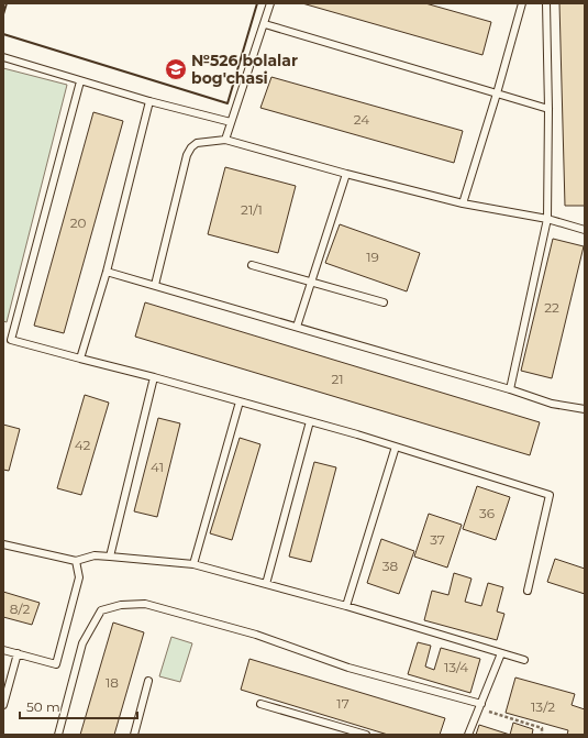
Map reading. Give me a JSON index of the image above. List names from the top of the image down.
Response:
{
  "places": {
    "school or university": ["№526 bolalar bog'chasi"]
  },
  "house_numbers": [
    "24",
    "21/1",
    "20",
    "19",
    "22",
    "21",
    "42",
    "41",
    "36",
    "37",
    "38",
    "8/2",
    "13/4",
    "18",
    "17",
    "13/2"
  ],
  "scale_bar": "50 m"
}
